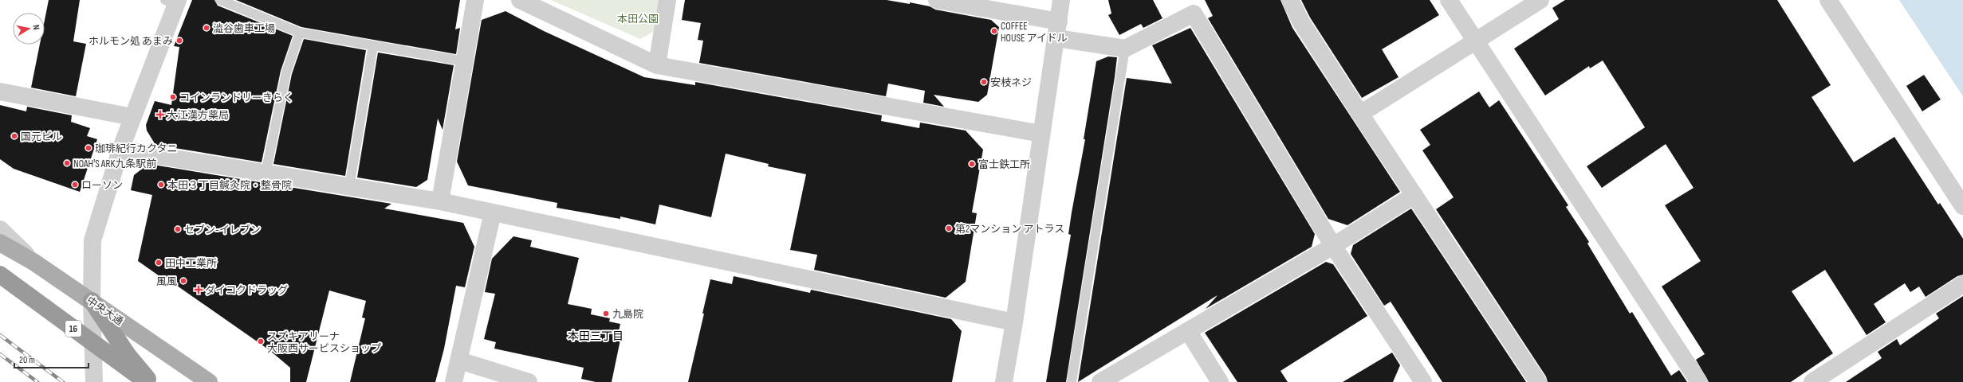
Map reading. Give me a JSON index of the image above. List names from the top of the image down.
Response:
{
  "streets": {
    "highway": ["16"],
    "main road": ["中央大通"]
  },
  "districts": ["本田三丁目"],
  "parks": ["本田公園"],
  "places": {
    "other": [
      "澁谷歯車工場",
      "COFFEE HOUSE アイドル",
      "ホルモン処 あまみ",
      "安枝ネジ",
      "コインランドリーきらく",
      "国元ビル",
      "珈琲紀行カクタニ",
      "NOAH'S ARK九条駅前",
      "富士鉄工所",
      "ローソン",
      "本田３丁目鍼灸院・整骨院",
      "第2マンション アトラス",
      "セブン-イレブン",
      "田中工業所",
      "風風",
      "九島院",
      "スズキアリーナ 大阪西サービスショップ"
    ],
    "health": ["大江漢方薬局", "ダイコクドラッグ"]
  },
  "scale_bar": "20 m",
  "north": "right"
}
